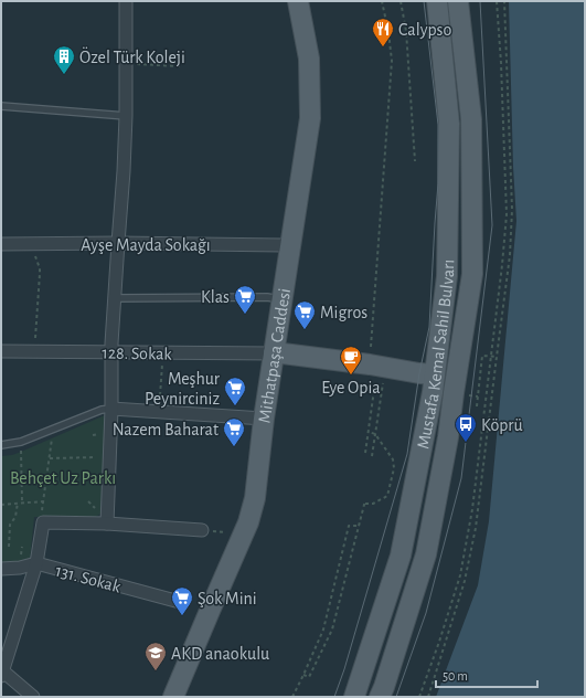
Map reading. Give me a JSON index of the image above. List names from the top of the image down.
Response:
{
  "streets": {
    "main road": ["Mustafa Kemal Sahil Bulvarı", "Mithatpaşa Caddesi"],
    "street": ["Ayşe Mayda Sokağı", "128. Sokak", "131. Sokak"]
  },
  "crossings": [
    ["Ayşe Mayda Sokağı", "Mithatpaşa Caddesi"],
    ["128. Sokak", "Mithatpaşa Caddesi"]
  ],
  "parks": ["Behçet Uz Parkı"],
  "places": {
    "restaurant": ["Calypso"],
    "building": ["Özel Türk Koleji"],
    "supermarket": [
      "Klas",
      "Migros",
      "Meşhur Peynirciniz",
      "Nazem Baharat",
      "Şok Mini"
    ],
    "cafe": ["Eye Opia"],
    "bus stop": ["Köprü"],
    "school or university": ["AKD anaokulu"]
  },
  "scale_bar": "50 m"
}
